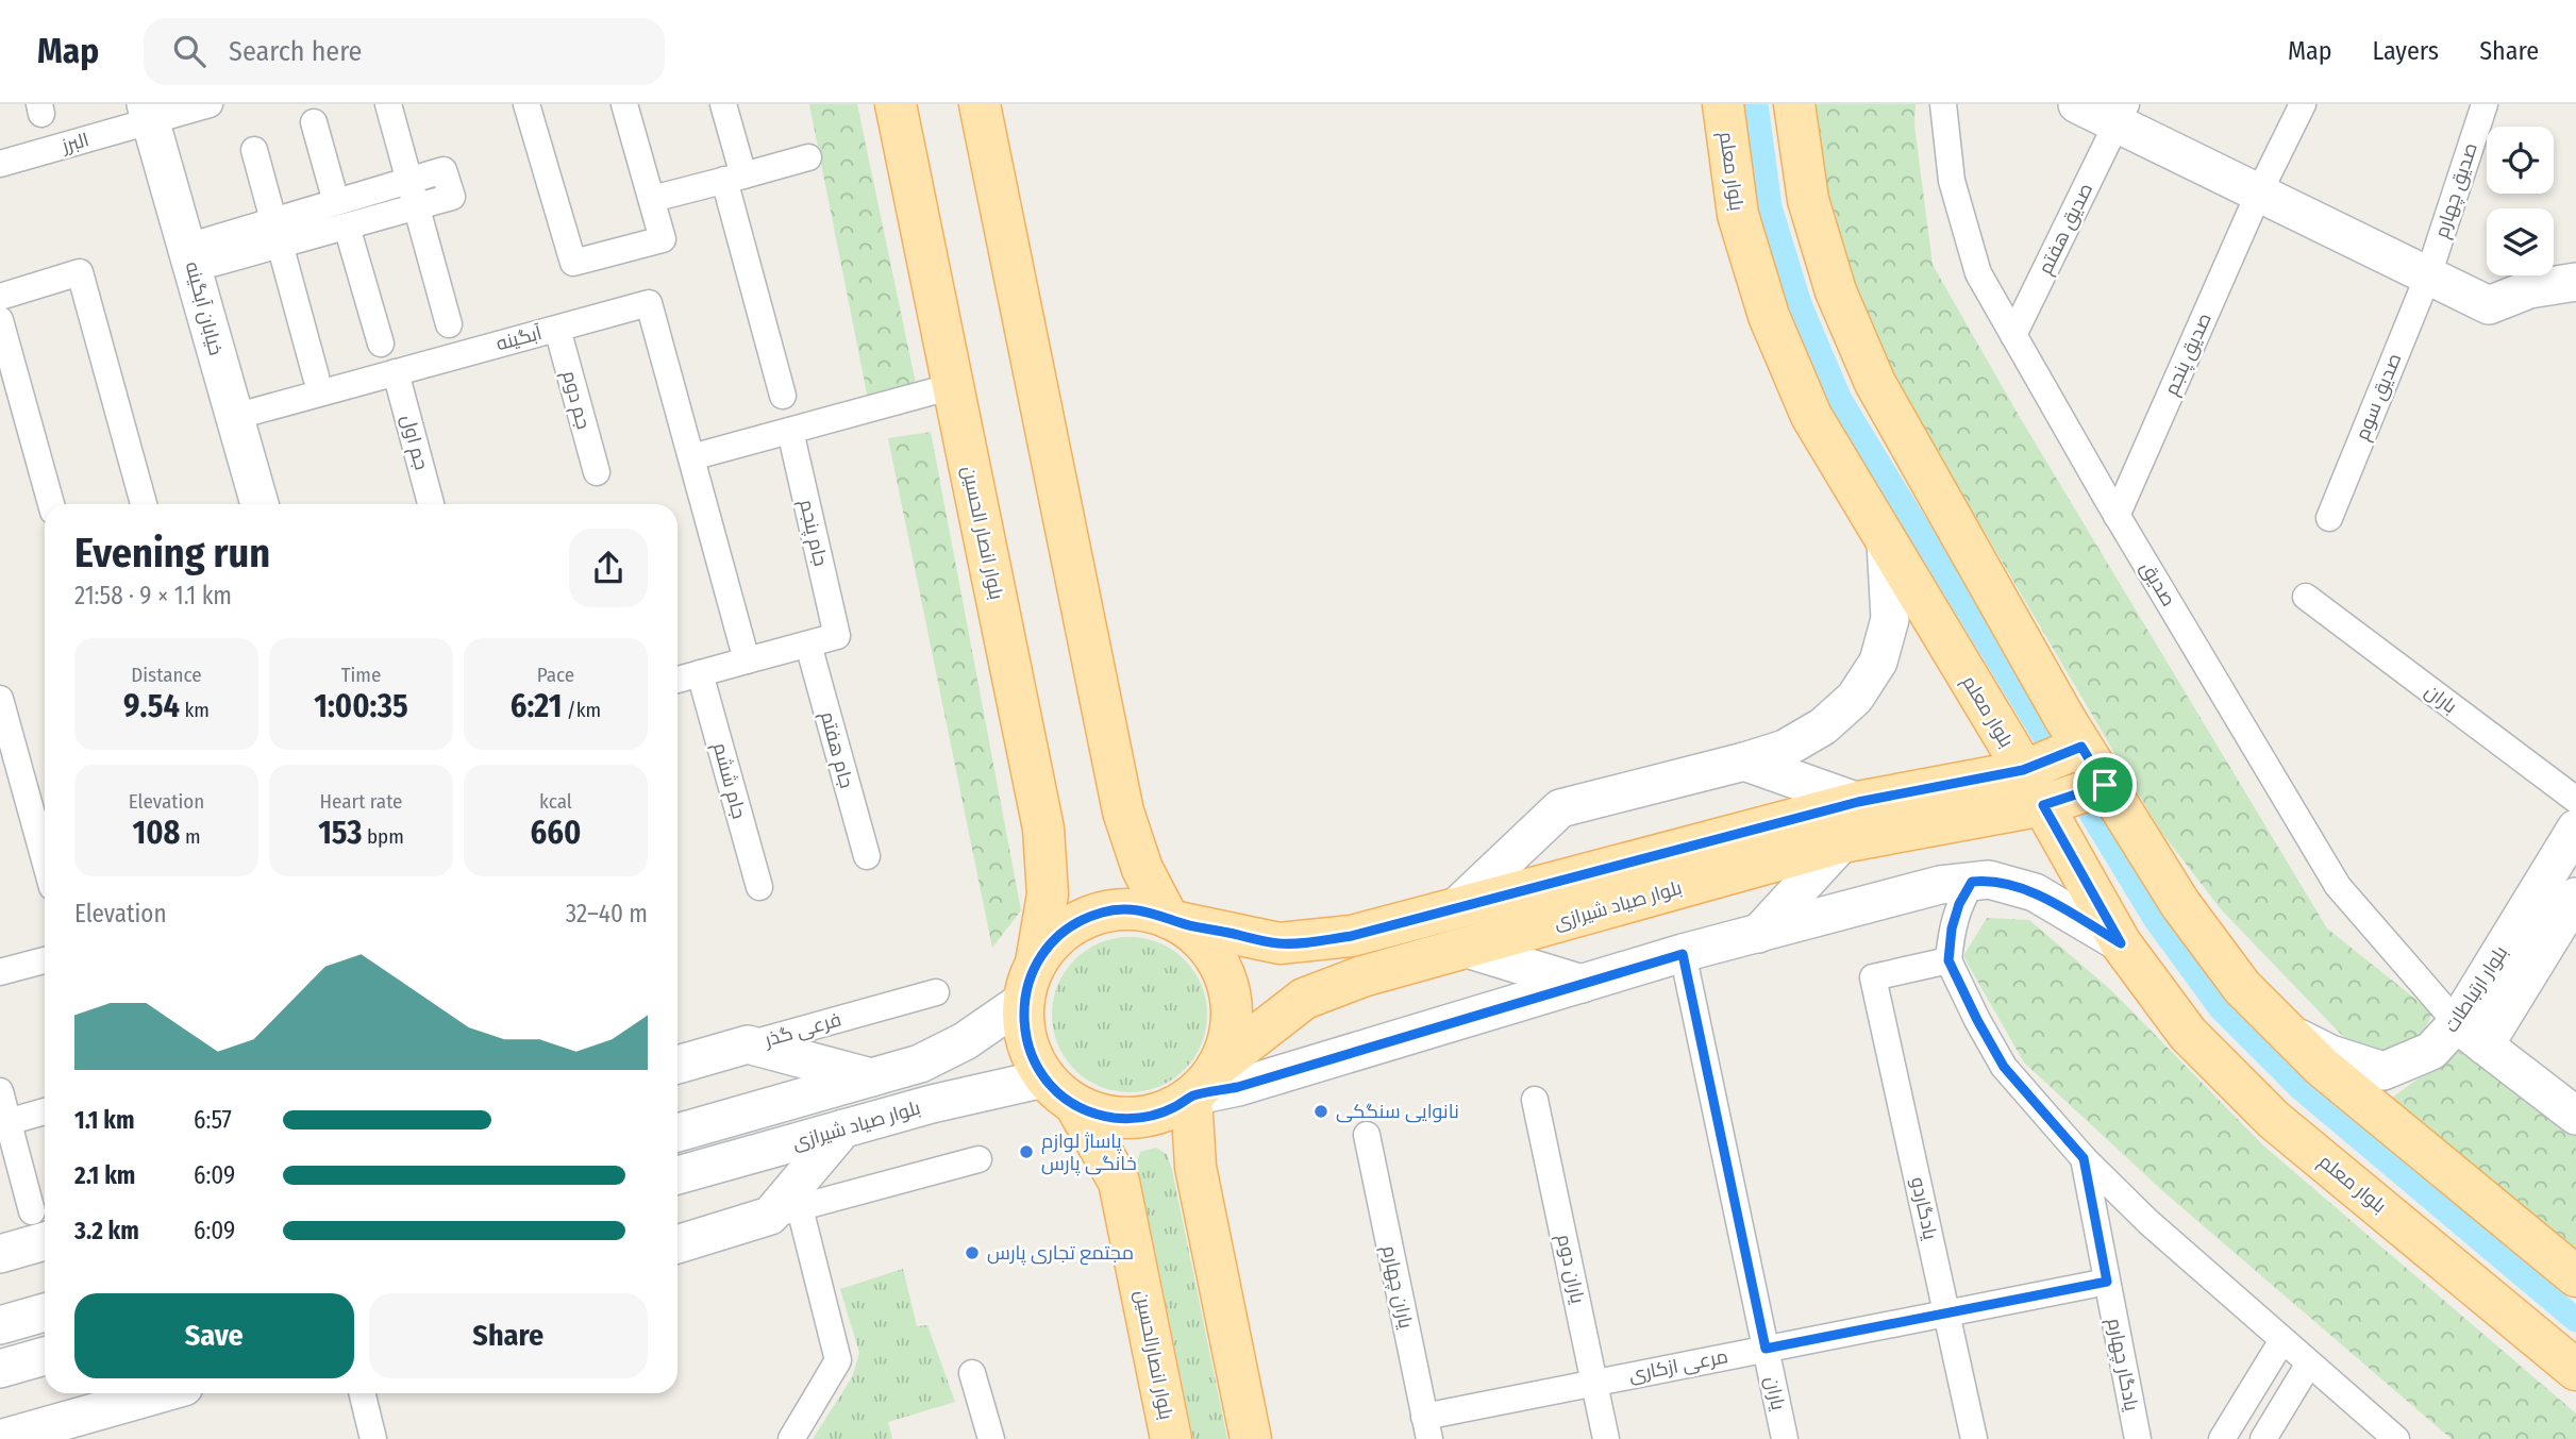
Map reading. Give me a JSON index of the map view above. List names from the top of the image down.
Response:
{
  "streets": {
    "main road": [
      "بلوار معلم",
      "خیابان آبگینه",
      "بلوار انصار الحسین",
      "بلوار صیاد شیرازی",
      "بلوار ارتباطات",
      "فرعی گذر",
      "بلوار انصارالحسین"
    ],
    "street": [
      "البرز",
      "صدیق چهارم",
      "صدیق هفتم",
      "آبگینه",
      "صدیق پنجم",
      "صدیق سوم",
      "جم دوم",
      "جم اول",
      "جام پنجم",
      "صدیق",
      "باران",
      "جام هفتم",
      "جام ششم",
      "یادگار‌دو",
      "یاران دوم",
      "یاران چهارم",
      "یادگار چهارم",
      "مرعی ازکاری",
      "یاران"
    ]
  },
  "crossings": [
    ["البرز", "خیابان آبگینه"],
    ["بلوار معلم", "بلوار صیاد شیرازی"],
    ["صدیق چهارم", "صدیق سوم"],
    ["صدیق هفتم", "صدیق"],
    ["خیابان آبگینه", "آبگینه"],
    ["آبگینه", "جم دوم"],
    ["آبگینه", "جم اول"],
    ["صدیق پنجم", "صدیق"],
    ["جام پنجم", "جام هفتم"],
    ["بلوار انصار الحسین", "بلوار صیاد شیرازی"],
    ["بلوار انصار الحسین", "بلوار انصارالحسین"],
    ["صدیق", "بلوار ارتباطات"],
    ["بلوار صیاد شیرازی", "بلوار انصارالحسین"],
    ["یادگار‌دو", "مرعی ازکاری"],
    ["یاران دوم", "مرعی ازکاری"],
    ["یاران چهارم", "مرعی ازکاری"],
    ["یادگار چهارم", "مرعی ازکاری"],
    ["مرعی ازکاری", "یاران"]
  ],
  "places": ["نانوایی سنگکی", "پاساژ لوازم خانگی پارس", "مجتمع تجاری پارس"],
  "page": {
    "header": "Map",
    "search": "Search here",
    "nav": ["Map", "Layers", "Share"],
    "heading": ["Evening run", "21:58 · 9 × 1.1 km"],
    "stats": [
      ["Distance", "9.54 km"],
      ["Time", "1:00:35"],
      ["Pace", "6:21 /km"],
      ["Elevation", "108 m"],
      ["Heart rate", "153 bpm"],
      ["kcal", "660"]
    ],
    "chart": ["Elevation", "32–40 m"],
    "list": [
      {
        "name": "1.1 km",
        "note": "6:57"
      },
      {
        "name": "2.1 km",
        "note": "6:09"
      },
      {
        "name": "3.2 km",
        "note": "6:09"
      }
    ],
    "buttons": ["Save", "Share"]
  }
}
